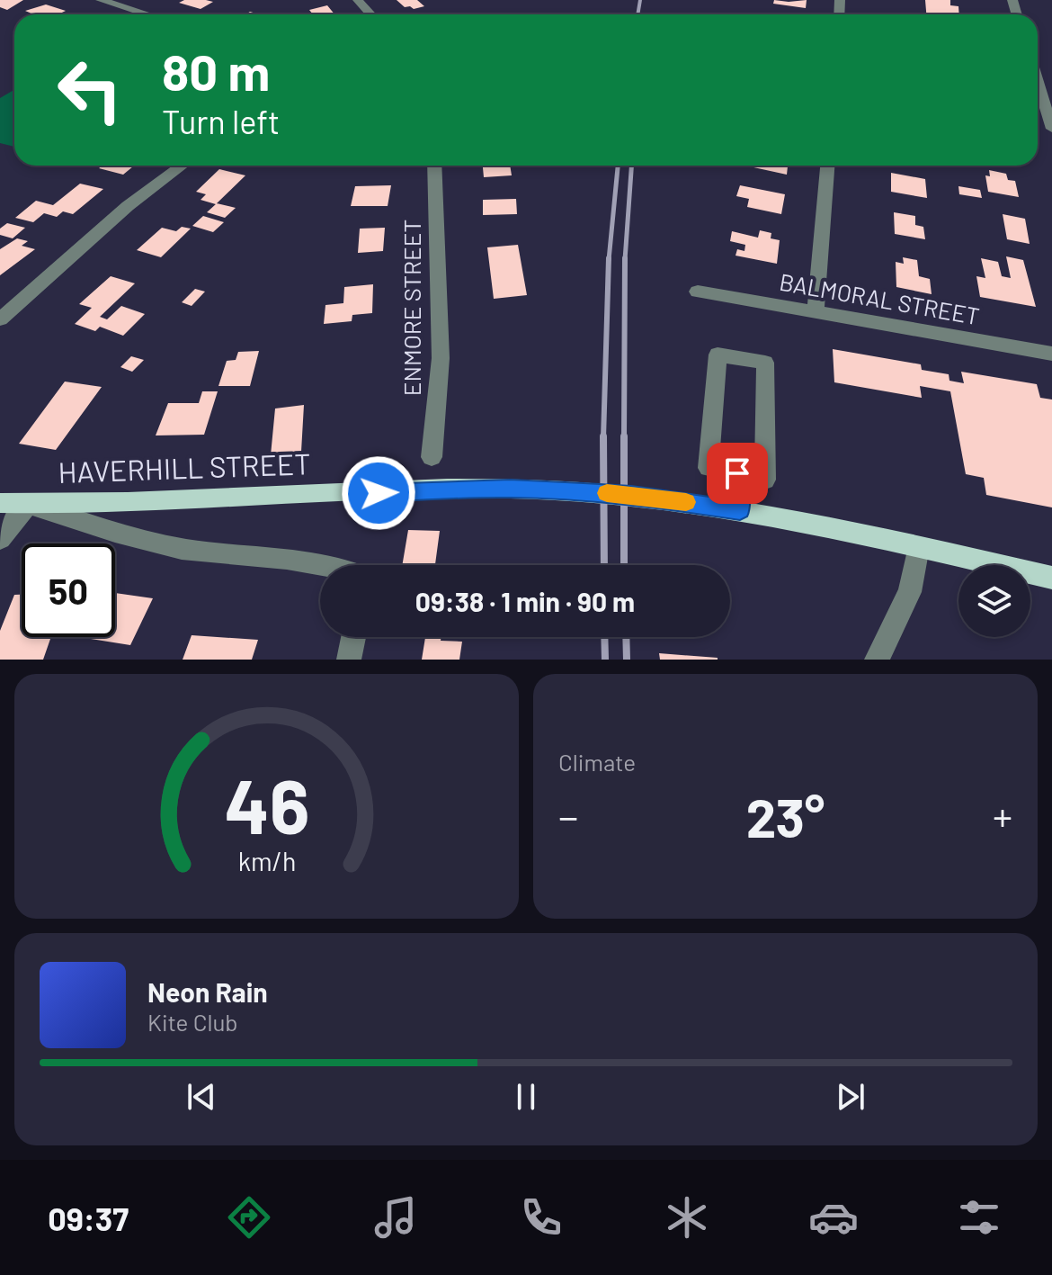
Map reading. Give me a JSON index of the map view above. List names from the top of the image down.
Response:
{
  "streets": {
    "main road": ["HAVERHILL STREET"],
    "street": ["BALMORAL STREET", "ENMORE STREET"]
  },
  "page": {
    "turn": ["80 m", "Turn left"],
    "limit": "50",
    "trip": "09:38 · 1 min · 90 m",
    "tile": "Climate",
    "heat": ["−", "23°", "+"],
    "song": ["Neon Rain", "Kite Club"],
    "tabs": "09:37",
    "gauge": ["46", "km/h"]
  }
}
